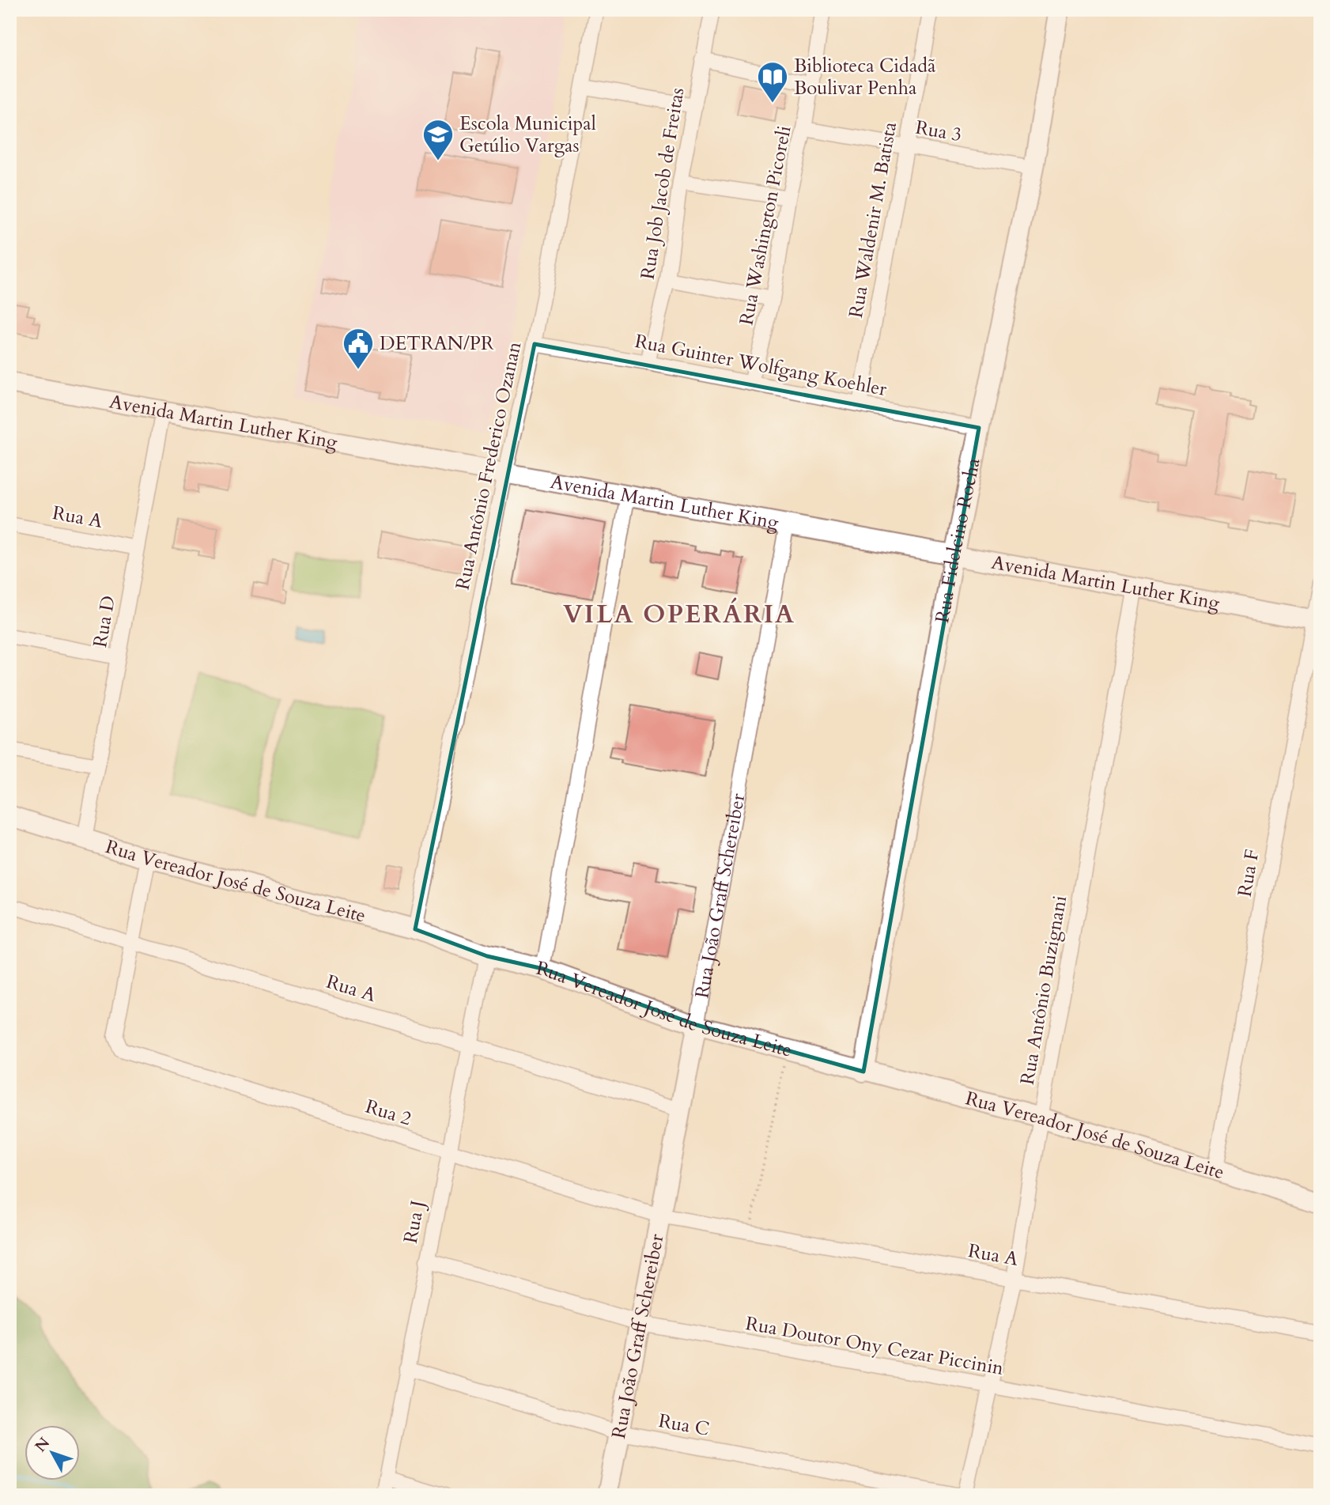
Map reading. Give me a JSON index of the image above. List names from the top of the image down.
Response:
{
  "streets": {
    "street": [
      "Rua 3",
      "Rua Job Jacob de Freitas",
      "Rua Waldenir M. Batista",
      "Rua Washington Picoreli",
      "Rua Guinter Wolfgang Koehler",
      "Avenida Martin Luther King",
      "Rua Antônio Frederico Ozanan",
      "Rua A",
      "Rua Fidelcino Rocha",
      "Rua D",
      "Rua F",
      "Rua Vereador José de Souza Leite",
      "Rua João Graff Schereiber",
      "Rua Antônio Buzignani",
      "Rua 2",
      "Rua J",
      "Rua Doutor Ony Cezar Piccinin",
      "Rua C"
    ]
  },
  "crossings": [
    ["Rua 3", "Rua Waldenir M. Batista"],
    ["Rua 3", "Rua Washington Picoreli"],
    ["Rua 3", "Rua Fidelcino Rocha"],
    ["Rua Job Jacob de Freitas", "Rua Guinter Wolfgang Koehler"],
    ["Rua Waldenir M. Batista", "Rua Guinter Wolfgang Koehler"],
    ["Rua Washington Picoreli", "Rua Guinter Wolfgang Koehler"],
    ["Rua Guinter Wolfgang Koehler", "Rua Antônio Frederico Ozanan"],
    ["Rua Guinter Wolfgang Koehler", "Rua Fidelcino Rocha"],
    ["Avenida Martin Luther King", "Rua Antônio Frederico Ozanan"],
    ["Avenida Martin Luther King", "Rua Fidelcino Rocha"],
    ["Avenida Martin Luther King", "Rua D"],
    ["Avenida Martin Luther King", "Rua F"],
    ["Avenida Martin Luther King", "Rua João Graff Schereiber"],
    ["Avenida Martin Luther King", "Rua Antônio Buzignani"],
    ["Rua Antônio Frederico Ozanan", "Rua Vereador José de Souza Leite"],
    ["Rua A", "Rua D"],
    ["Rua A", "Rua João Graff Schereiber"],
    ["Rua A", "Rua Antônio Buzignani"],
    ["Rua A", "Rua 2"],
    ["Rua A", "Rua J"],
    ["Rua Fidelcino Rocha", "Rua Vereador José de Souza Leite"],
    ["Rua D", "Rua Vereador José de Souza Leite"],
    ["Rua F", "Rua Vereador José de Souza Leite"],
    ["Rua Vereador José de Souza Leite", "Rua João Graff Schereiber"],
    ["Rua Vereador José de Souza Leite", "Rua Antônio Buzignani"],
    ["Rua Vereador José de Souza Leite", "Rua J"],
    ["Rua João Graff Schereiber", "Rua 2"],
    ["Rua João Graff Schereiber", "Rua Doutor Ony Cezar Piccinin"],
    ["Rua João Graff Schereiber", "Rua C"],
    ["Rua Antônio Buzignani", "Rua Doutor Ony Cezar Piccinin"],
    ["Rua 2", "Rua J"],
    ["Rua J", "Rua Doutor Ony Cezar Piccinin"],
    ["Rua J", "Rua C"]
  ],
  "districts": ["VILA OPERÁRIA"],
  "places": {
    "library": ["Biblioteca Cidadã Boulivar Penha"],
    "school or university": ["Escola Municipal Getúlio Vargas"],
    "public building": ["DETRAN/PR"]
  },
  "north": "top left"
}
